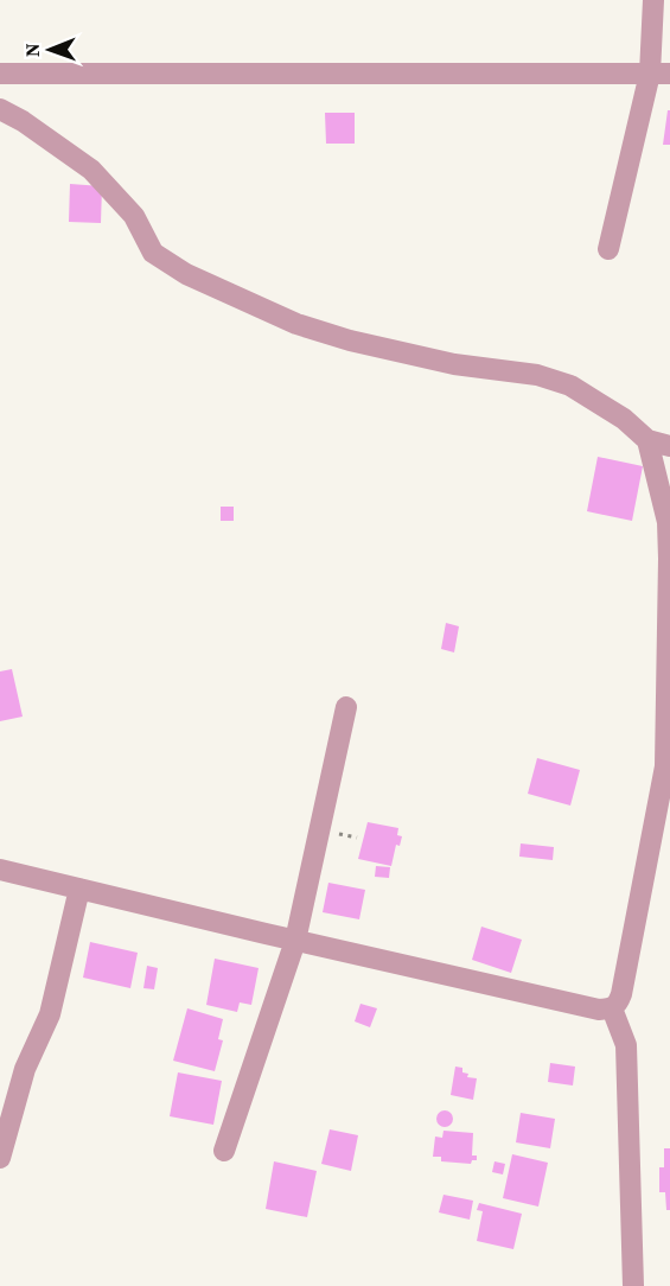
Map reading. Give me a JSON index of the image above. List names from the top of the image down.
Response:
{
  "north": "left"
}
